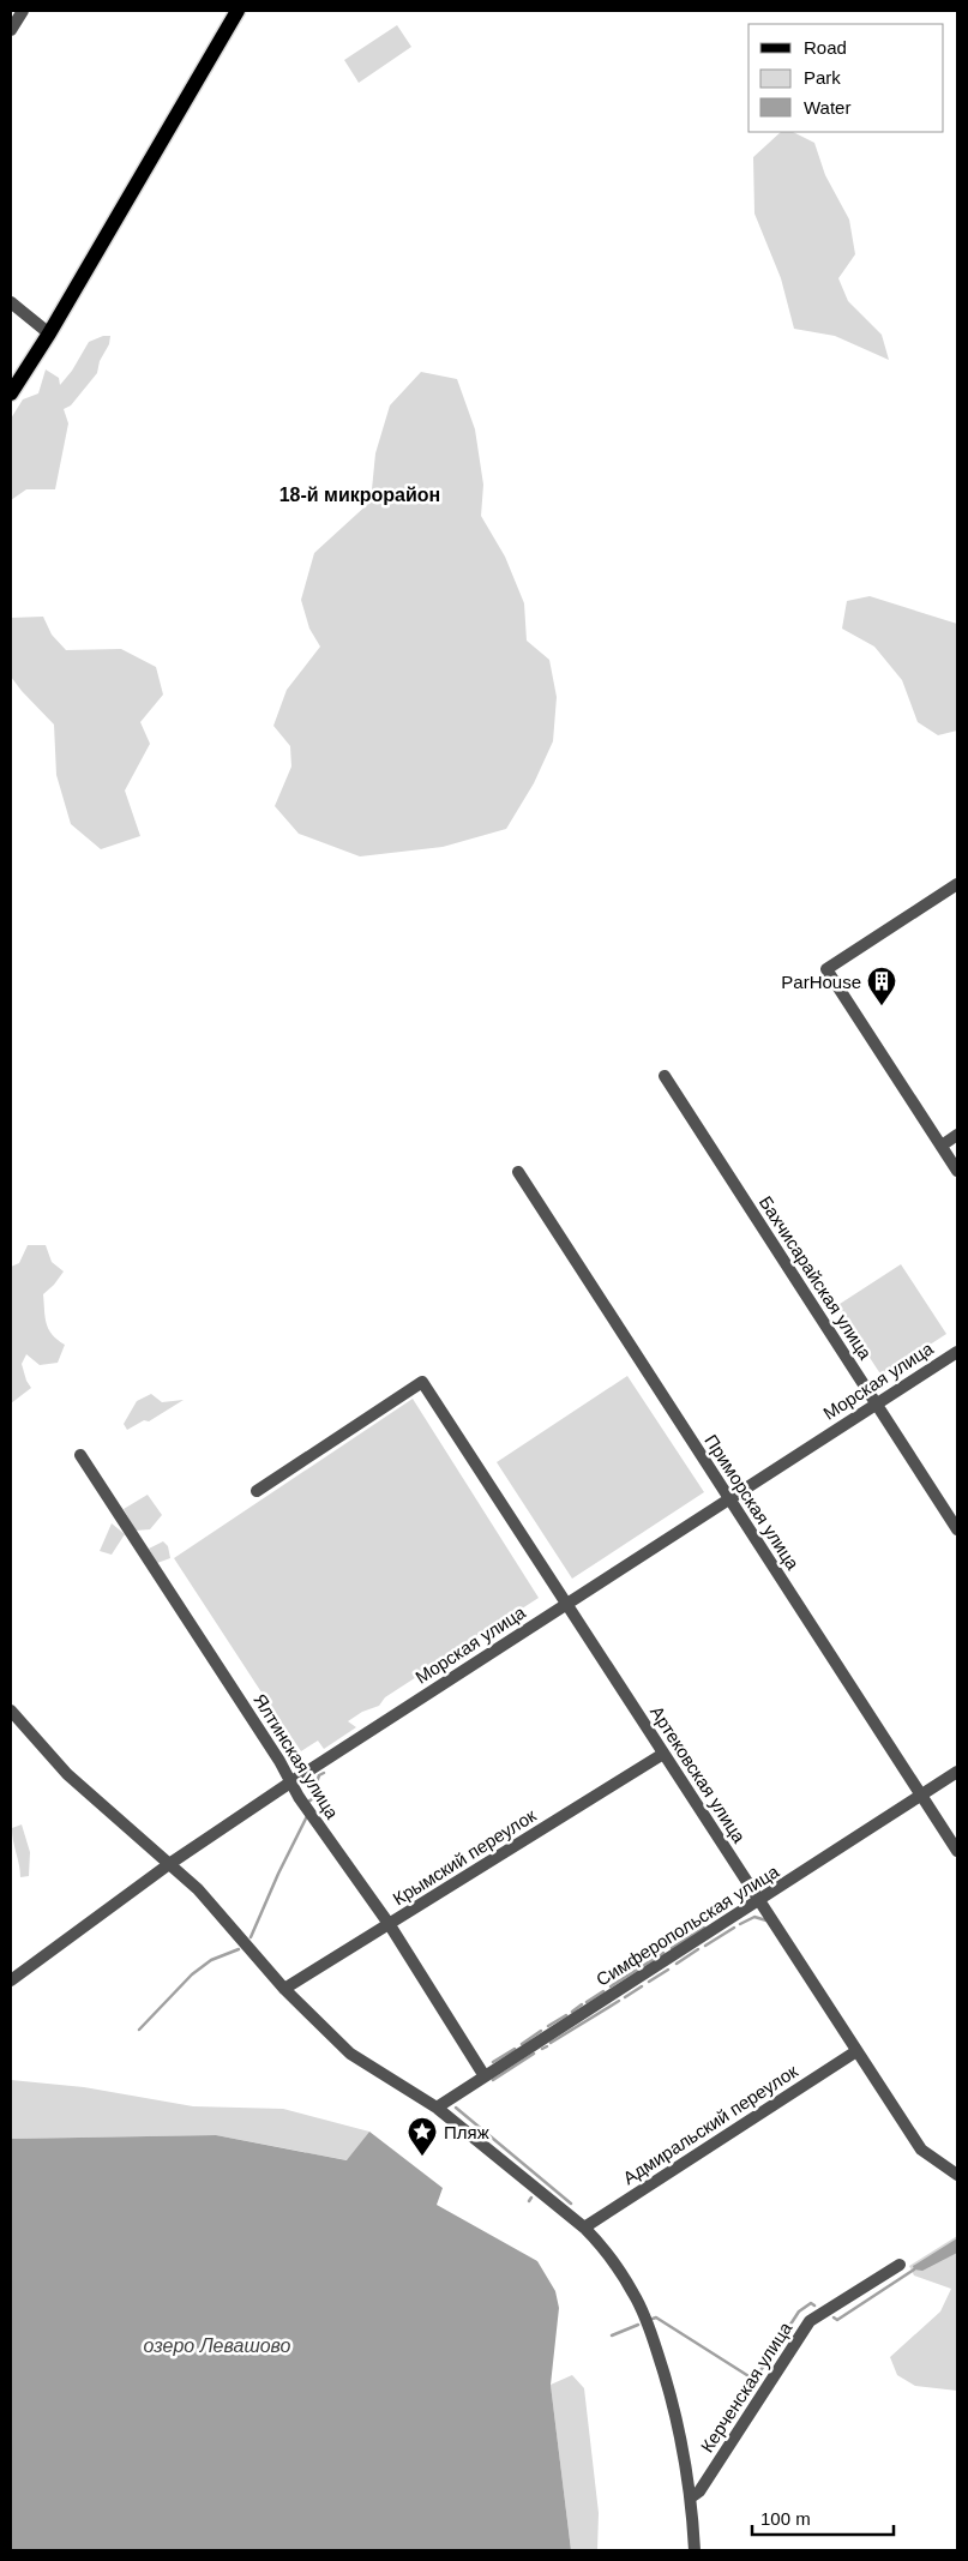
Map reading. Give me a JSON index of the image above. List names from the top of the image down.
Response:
{
  "streets": {
    "street": [
      "Бахчисарайская улица",
      "Морская улица",
      "Приморская улица",
      "Ялтинская улица",
      "Артековская улица",
      "Крымский переулок",
      "Симферопольская улица",
      "Адмиральский переулок",
      "Керченская улица"
    ]
  },
  "crossings": [
    ["Бахчисарайская улица", "Морская улица"],
    ["Морская улица", "Приморская улица"],
    ["Морская улица", "Ялтинская улица"],
    ["Морская улица", "Артековская улица"],
    ["Приморская улица", "Симферопольская улица"],
    ["Ялтинская улица", "Крымский переулок"],
    ["Ялтинская улица", "Симферопольская улица"],
    ["Артековская улица", "Крымский переулок"],
    ["Артековская улица", "Симферопольская улица"],
    ["Артековская улица", "Адмиральский переулок"]
  ],
  "districts": ["18-й микрорайон"],
  "water": ["озеро Левашово"],
  "places": {
    "building": ["ParHouse"],
    "place": ["Пляж"]
  },
  "legend": ["Road", "Park", "Water"],
  "scale_bar": "100 m"
}
